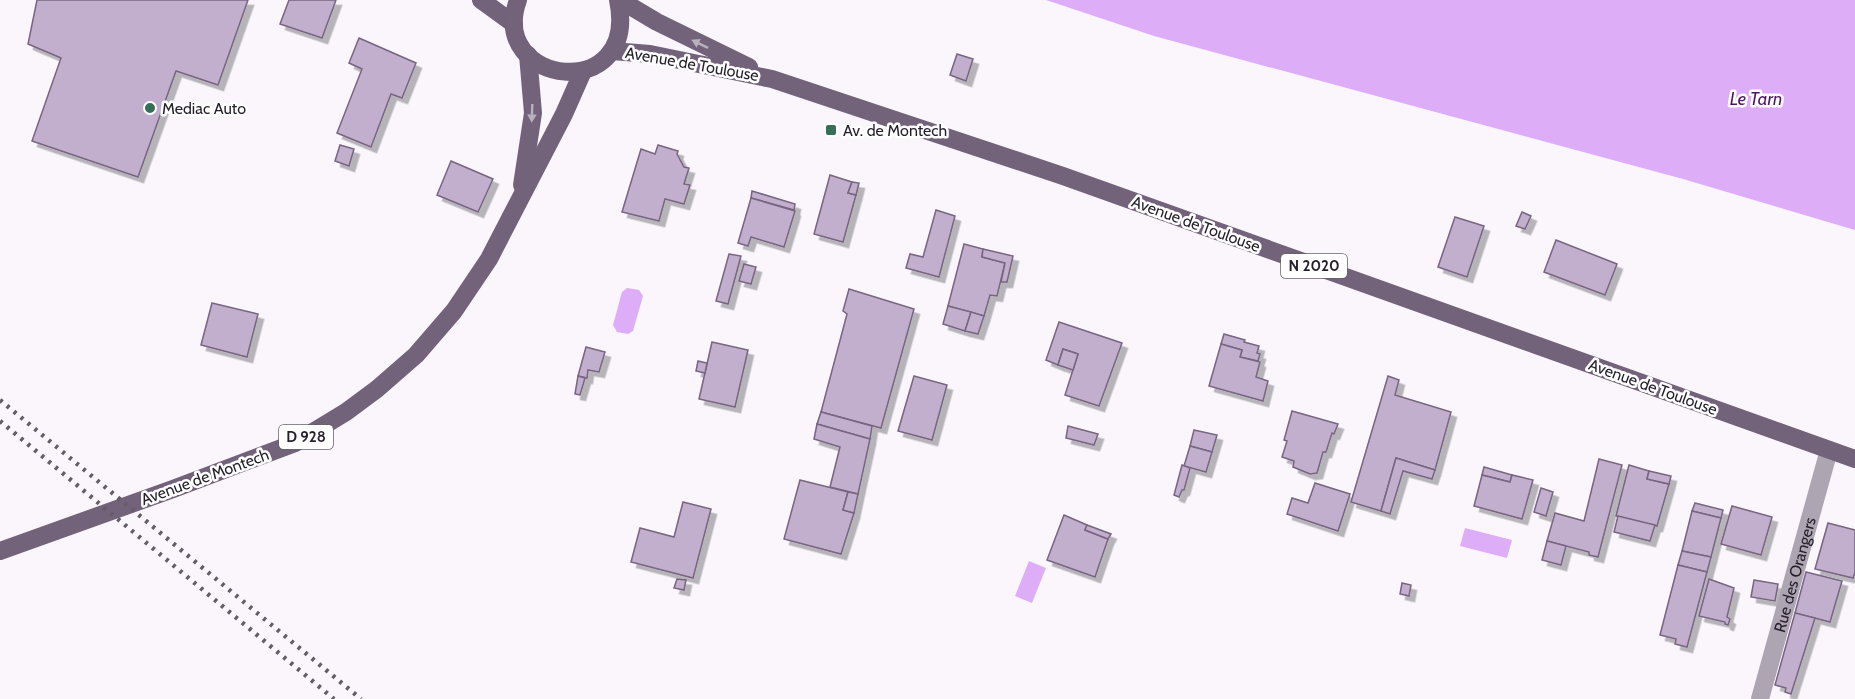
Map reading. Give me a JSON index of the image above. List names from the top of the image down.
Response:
{
  "streets": {
    "main road": [
      "Avenue de Toulouse",
      "N 2020",
      "D 928",
      "Avenue de Montech"
    ],
    "street": ["Rue des Orangers"]
  },
  "crossings": [
    ["Avenue de Toulouse", "Rue des Orangers"]
  ],
  "water": ["Le Tarn"],
  "places": {
    "other": ["Mediac Auto"],
    "transit": ["Av. de Montech"]
  }
}
